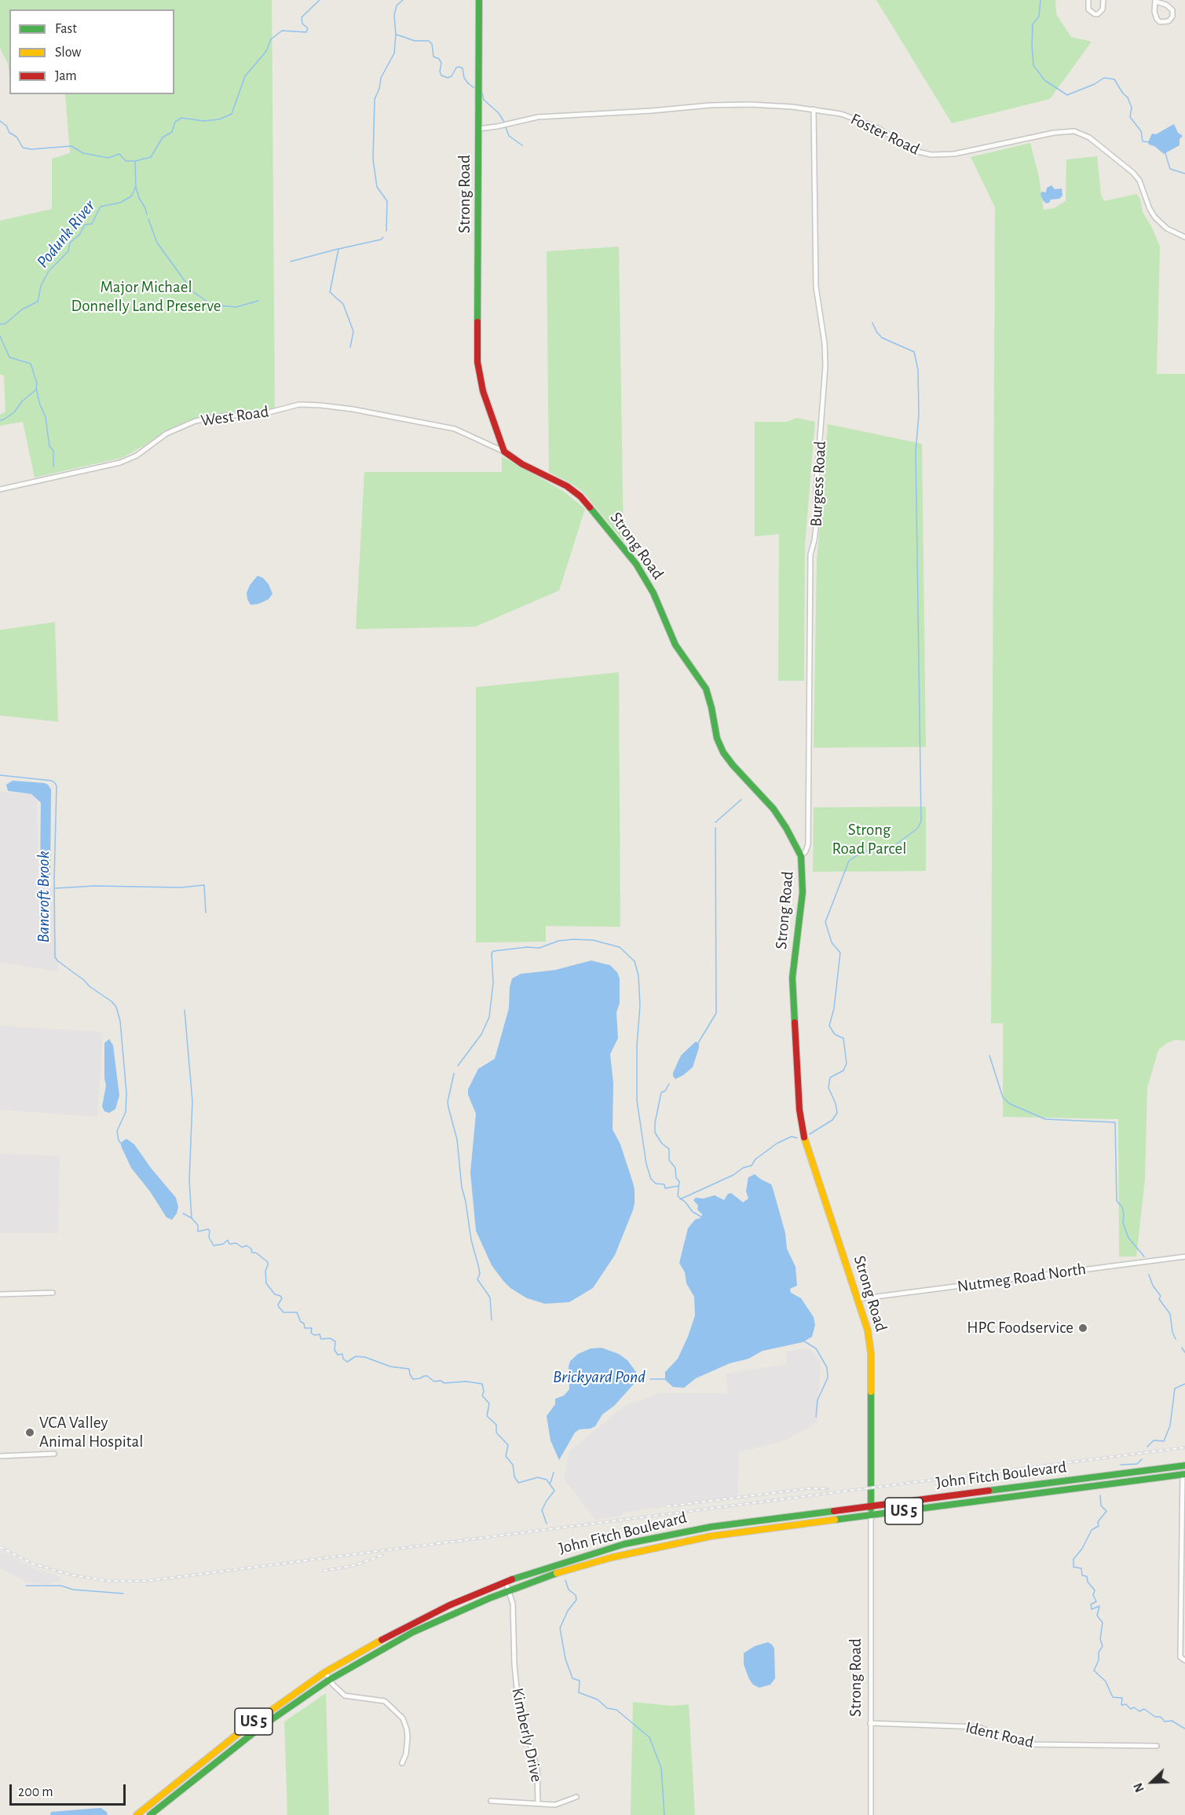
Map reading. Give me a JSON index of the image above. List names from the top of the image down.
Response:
{
  "streets": {
    "main road": ["Strong Road", "John Fitch Boulevard", "US 5"],
    "street": [
      "Foster Road",
      "West Road",
      "Burgess Road",
      "Nutmeg Road North",
      "Kimberly Drive",
      "Ident Road"
    ]
  },
  "crossings": [
    ["Foster Road", "Strong Road"],
    ["Foster Road", "Burgess Road"],
    ["Strong Road", "West Road"],
    ["Strong Road", "Burgess Road"],
    ["Strong Road", "Nutmeg Road North"],
    ["Strong Road", "John Fitch Boulevard"],
    ["Strong Road", "Ident Road"],
    ["John Fitch Boulevard", "Kimberly Drive"]
  ],
  "water": ["Podunk River", "Bancroft Brook", "Brickyard Pond"],
  "parks": ["Major Michael Donnelly Land Preserve", "Strong Road Parcel"],
  "places": ["HPC Foodservice", "VCA Valley Animal Hospital"],
  "legend": ["Fast", "Slow", "Jam"],
  "scale_bar": "200 m",
  "north": "bottom left"
}
